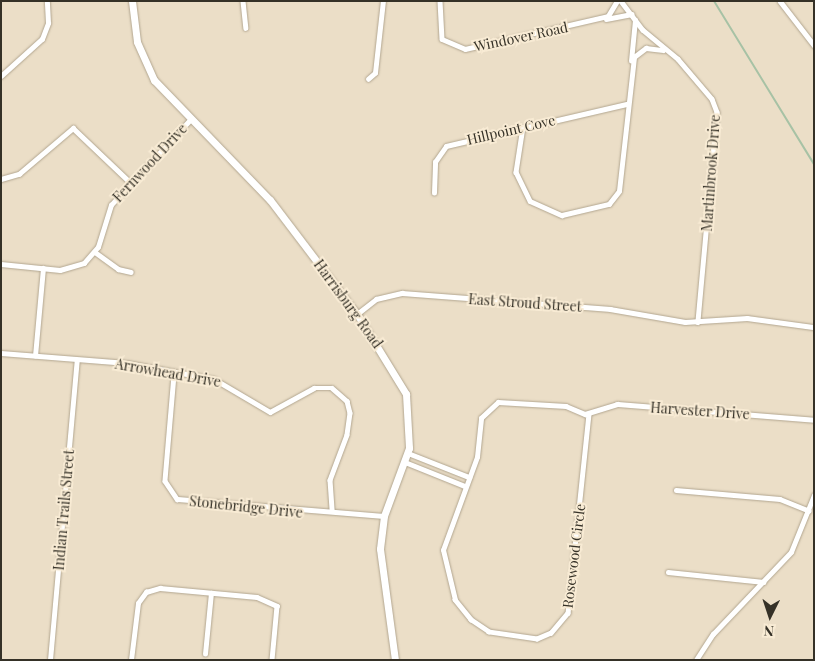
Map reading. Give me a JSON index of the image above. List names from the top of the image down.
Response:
{
  "streets": {
    "main road": ["Harrisburg Road"],
    "street": [
      "Windover Road",
      "Hillpoint Cove",
      "Fernwood Drive",
      "Martinbrook Drive",
      "East Stroud Street",
      "Arrowhead Drive",
      "Harvester Drive",
      "Stonebridge Drive",
      "Indian Trails Street",
      "Rosewood Circle"
    ]
  },
  "crossings": [
    ["Windover Road", "Martinbrook Drive"],
    ["Fernwood Drive", "Harrisburg Road"],
    ["Martinbrook Drive", "East Stroud Street"],
    ["East Stroud Street", "Harrisburg Road"],
    ["Harrisburg Road", "Stonebridge Drive"],
    ["Arrowhead Drive", "Stonebridge Drive"],
    ["Arrowhead Drive", "Indian Trails Street"],
    ["Harvester Drive", "Rosewood Circle"]
  ],
  "north": "bottom"
}
